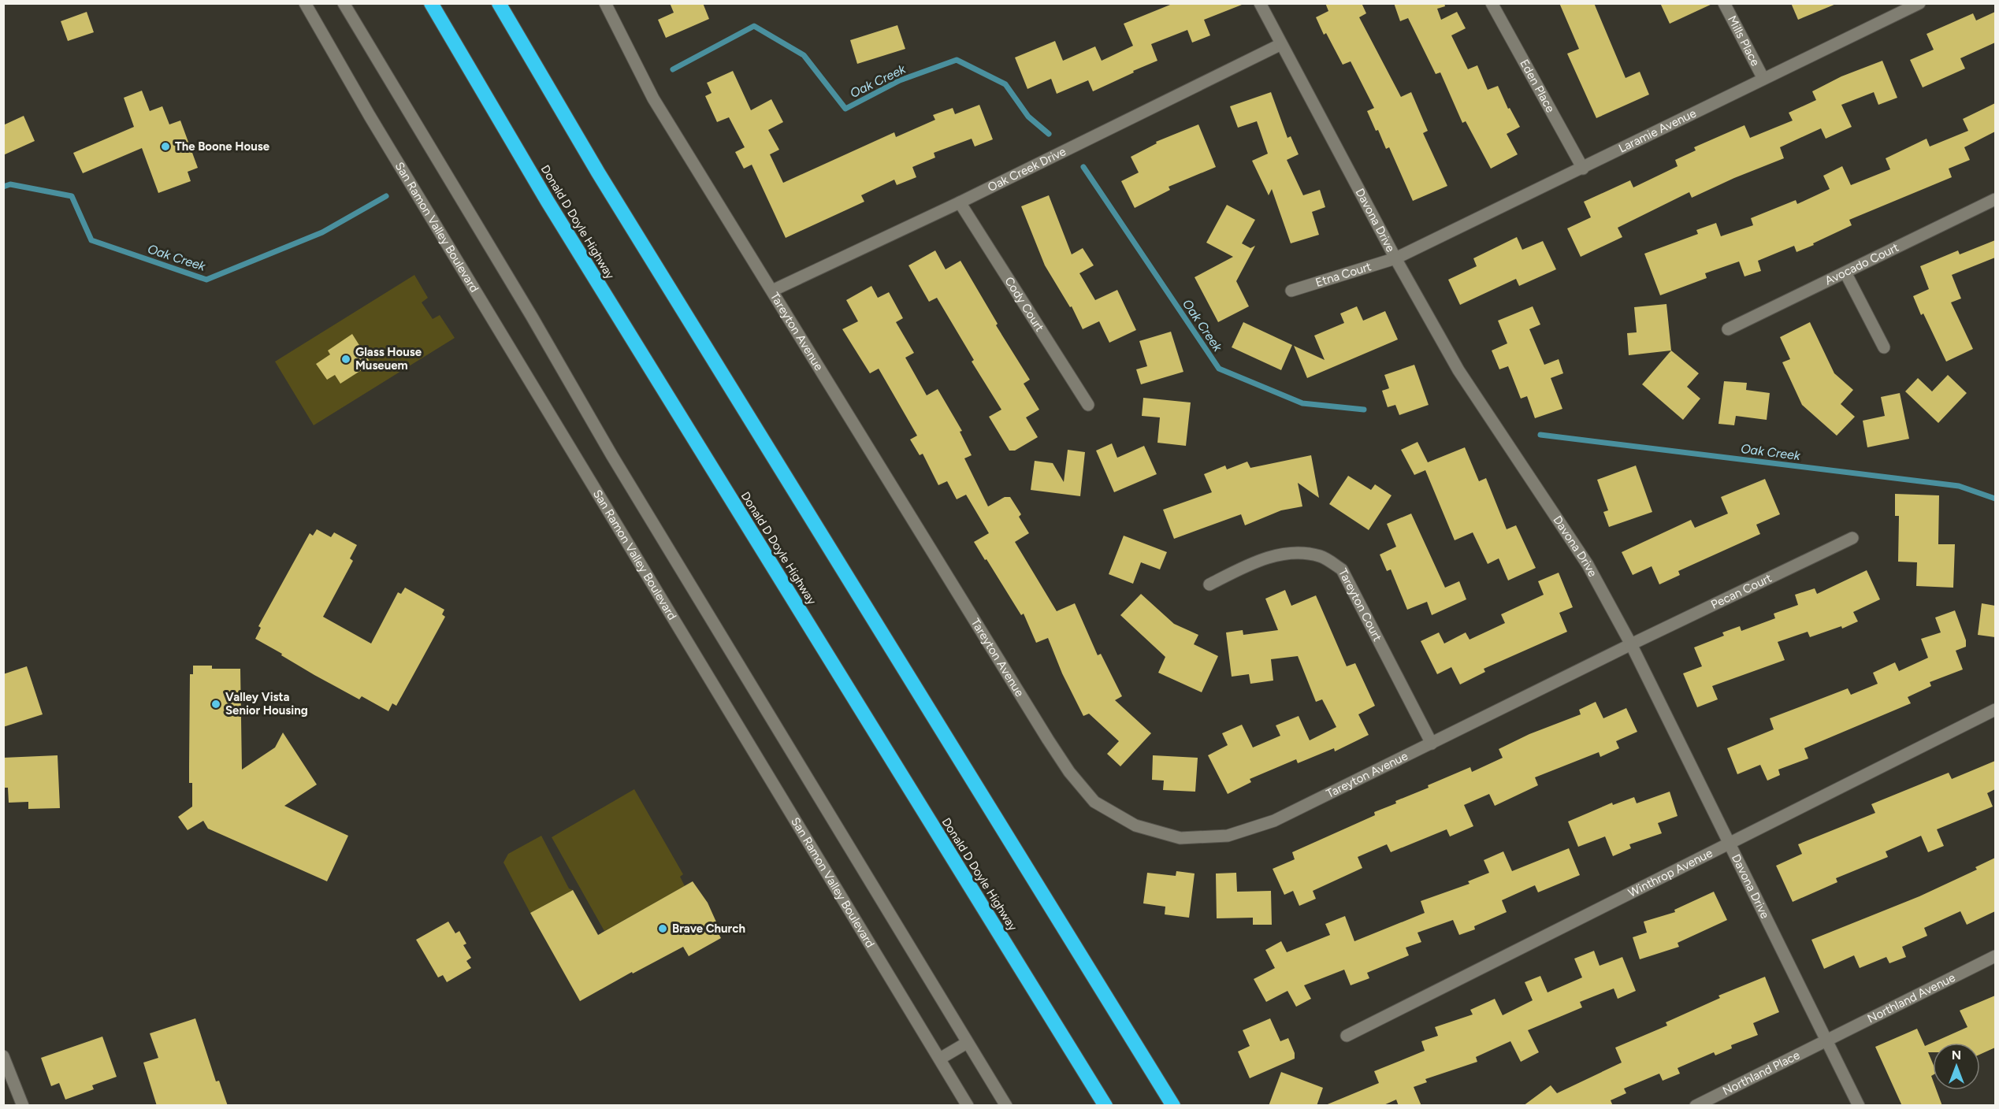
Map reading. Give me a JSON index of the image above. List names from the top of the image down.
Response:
{
  "streets": {
    "highway": ["Donald D Doyle Highway"],
    "street": [
      "Mills Place",
      "Eden Place",
      "Laramie Avenue",
      "Oak Creek Drive",
      "Davona Drive",
      "San Ramon Valley Boulevard",
      "Avocado Court",
      "Etna Court",
      "Cody Court",
      "Tareyton Avenue",
      "Pecan Court",
      "Tareyton Court",
      "Winthrop Avenue",
      "Northland Avenue",
      "Northland Place"
    ]
  },
  "crossings": [
    ["Mills Place", "Laramie Avenue"],
    ["Eden Place", "Laramie Avenue"],
    ["Laramie Avenue", "Davona Drive"],
    ["Laramie Avenue", "Etna Court"],
    ["Oak Creek Drive", "Davona Drive"],
    ["Oak Creek Drive", "Cody Court"],
    ["Oak Creek Drive", "Tareyton Avenue"],
    ["Davona Drive", "Etna Court"],
    ["Davona Drive", "Tareyton Avenue"],
    ["Davona Drive", "Pecan Court"],
    ["Davona Drive", "Winthrop Avenue"],
    ["Davona Drive", "Northland Avenue"],
    ["Davona Drive", "Northland Place"],
    ["Tareyton Avenue", "Pecan Court"],
    ["Tareyton Avenue", "Tareyton Court"],
    ["Northland Avenue", "Northland Place"]
  ],
  "water": ["Oak Creek"],
  "places": [
    "The Boone House",
    "Glass House Museuem",
    "Valley Vista Senior Housing",
    "Brave Church"
  ],
  "north": "top"
}
